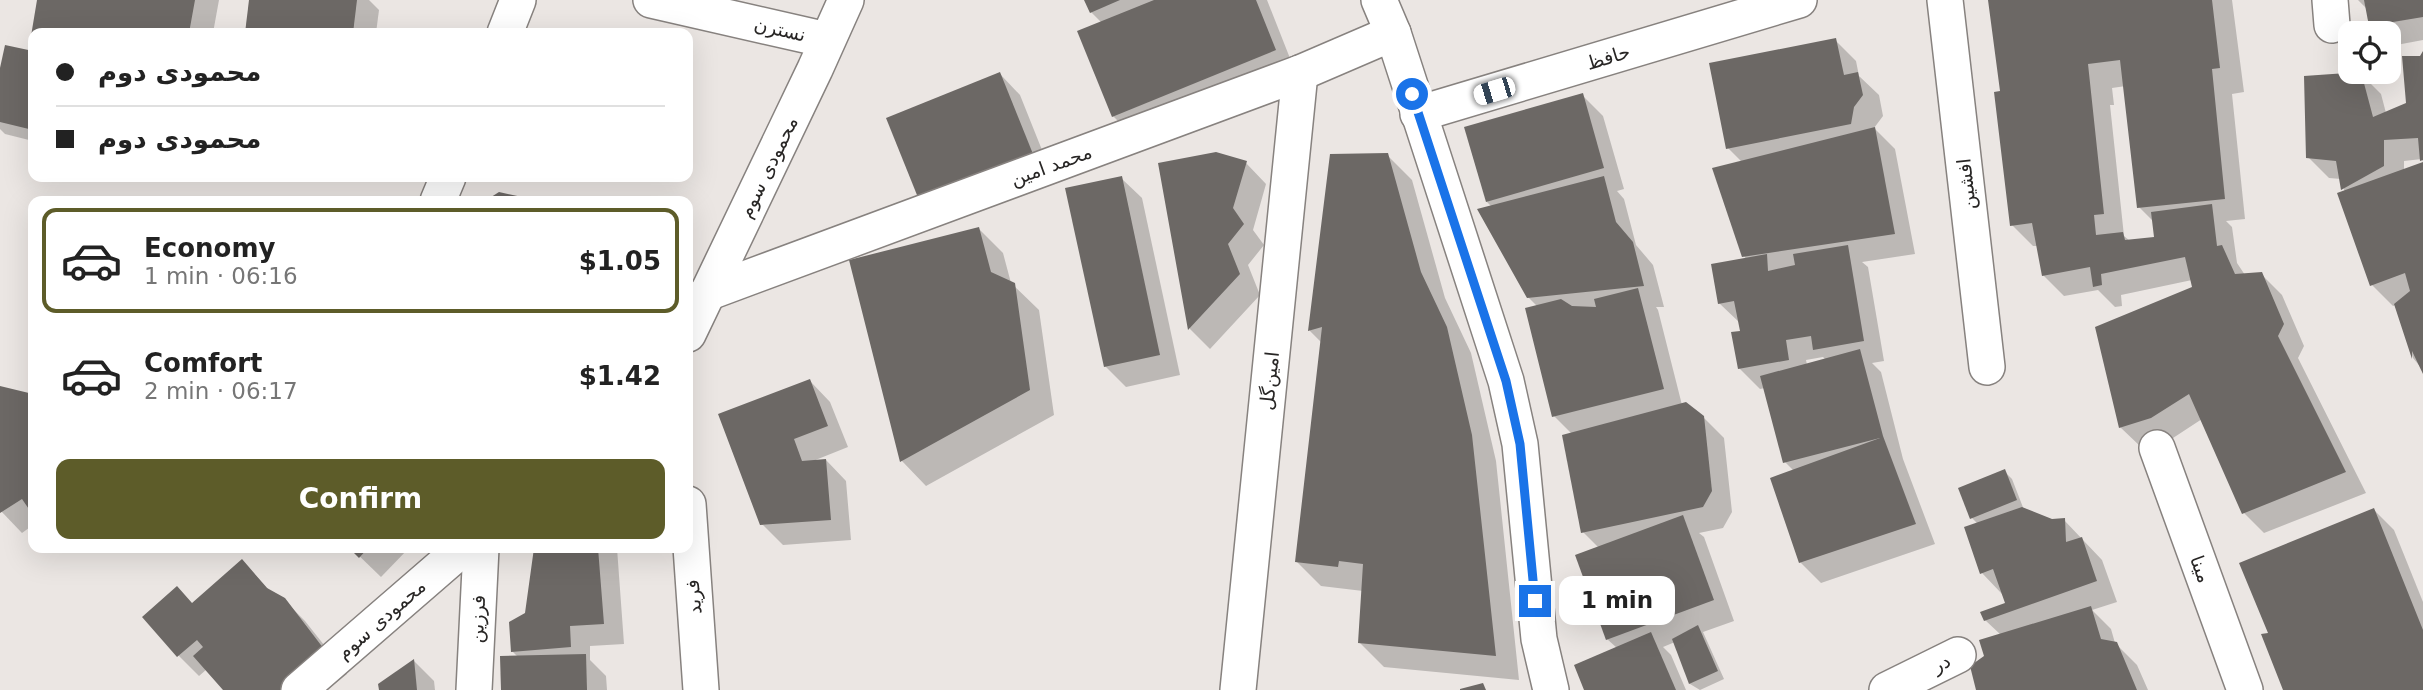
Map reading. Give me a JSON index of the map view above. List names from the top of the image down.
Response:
{
  "streets": {
    "street": [
      "نسترن",
      "حافظ",
      "محمد امین",
      "محمودی سوم",
      "افشین",
      "امین‌گل",
      "مینا",
      "فرید",
      "فرزین",
      "در"
    ]
  },
  "crossings": [
    ["نسترن", "محمودی سوم"],
    ["محمد امین", "محمودی سوم"],
    ["محمد امین", "امین‌گل"]
  ],
  "page": {
    "banner": ["محمودی دوم", "محمودی دوم"],
    "list": [
      {
        "name": "Economy",
        "note": "1 min · 06:16",
        "value": "$1.05"
      },
      {
        "name": "Comfort",
        "note": "2 min · 06:17",
        "value": "$1.42"
      }
    ],
    "buttons": "Confirm",
    "bubble": "1 min"
  }
}
